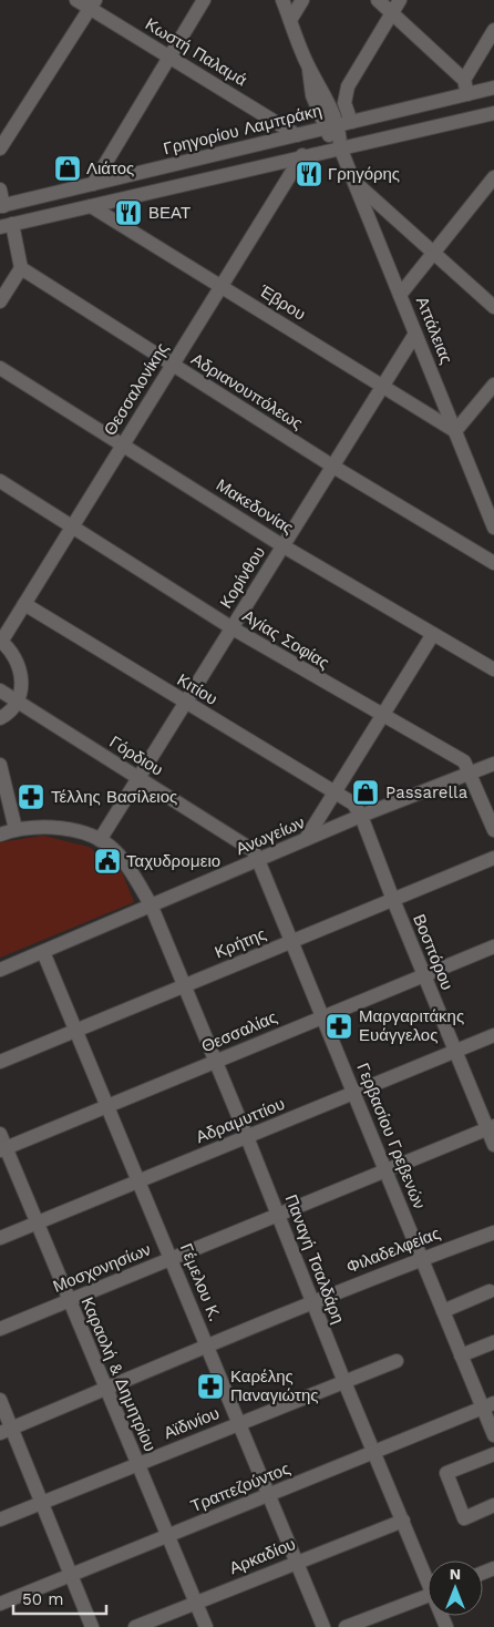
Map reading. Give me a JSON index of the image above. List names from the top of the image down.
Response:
{
  "streets": {
    "street": [
      "Κωστή Παλαμά",
      "Γρηγορίου Λαμπράκη",
      "Έβρου",
      "Αττάλειας",
      "Θεσσαλονίκης",
      "Αδριανουπόλεως",
      "Μακεδονίας",
      "Κορίνθου",
      "Αγίας Σοφίας",
      "Κιτίου",
      "Γόρδιου",
      "Ανωγείων",
      "Κρήτης",
      "Βοσπόρου",
      "Θεσσαλίας",
      "Αδραμυττίου",
      "Γερβασίου Γρεβενών",
      "Φιλαδελφείας",
      "Παναγή Τσαλδάρη",
      "Μοσχονησίων",
      "Γέμελου Κ.",
      "Καραολή & Δημητρίου",
      "Αϊδινίου",
      "Τραπεζούντος",
      "Αρκαδίου"
    ]
  },
  "crossings": [
    ["Κωστή Παλαμά", "Γρηγορίου Λαμπράκη"],
    ["Γρηγορίου Λαμπράκη", "Αττάλειας"],
    ["Έβρου", "Αττάλειας"],
    ["Έβρου", "Θεσσαλονίκης"],
    ["Έβρου", "Κορίνθου"],
    ["Αττάλειας", "Κορίνθου"],
    ["Θεσσαλονίκης", "Αδριανουπόλεως"],
    ["Θεσσαλονίκης", "Μακεδονίας"],
    ["Θεσσαλονίκης", "Αγίας Σοφίας"],
    ["Θεσσαλονίκης", "Κιτίου"],
    ["Αδριανουπόλεως", "Κορίνθου"],
    ["Μακεδονίας", "Κορίνθου"],
    ["Κορίνθου", "Αγίας Σοφίας"],
    ["Κορίνθου", "Κιτίου"],
    ["Κορίνθου", "Γόρδιου"],
    ["Κορίνθου", "Παναγή Τσαλδάρη"],
    ["Αγίας Σοφίας", "Ανωγείων"],
    ["Κιτίου", "Βοσπόρου"],
    ["Γόρδιου", "Ανωγείων"],
    ["Γόρδιου", "Γερβασίου Γρεβενών"],
    ["Ανωγείων", "Βοσπόρου"],
    ["Ανωγείων", "Γερβασίου Γρεβενών"],
    ["Ανωγείων", "Παναγή Τσαλδάρη"],
    ["Ανωγείων", "Γέμελου Κ."],
    ["Κρήτης", "Βοσπόρου"],
    ["Κρήτης", "Γερβασίου Γρεβενών"],
    ["Κρήτης", "Παναγή Τσαλδάρη"],
    ["Κρήτης", "Γέμελου Κ."],
    ["Βοσπόρου", "Θεσσαλίας"],
    ["Βοσπόρου", "Αδραμυττίου"],
    ["Βοσπόρου", "Μοσχονησίων"],
    ["Θεσσαλίας", "Γερβασίου Γρεβενών"],
    ["Θεσσαλίας", "Παναγή Τσαλδάρη"],
    ["Θεσσαλίας", "Γέμελου Κ."],
    ["Θεσσαλίας", "Καραολή & Δημητρίου"],
    ["Αδραμυττίου", "Γερβασίου Γρεβενών"],
    ["Αδραμυττίου", "Παναγή Τσαλδάρη"],
    ["Αδραμυττίου", "Γέμελου Κ."],
    ["Αδραμυττίου", "Καραολή & Δημητρίου"],
    ["Γερβασίου Γρεβενών", "Φιλαδελφείας"],
    ["Γερβασίου Γρεβενών", "Μοσχονησίων"],
    ["Γερβασίου Γρεβενών", "Τραπεζούντος"],
    ["Φιλαδελφείας", "Παναγή Τσαλδάρη"],
    ["Φιλαδελφείας", "Γέμελου Κ."],
    ["Φιλαδελφείας", "Καραολή & Δημητρίου"],
    ["Παναγή Τσαλδάρη", "Μοσχονησίων"],
    ["Παναγή Τσαλδάρη", "Αϊδινίου"],
    ["Παναγή Τσαλδάρη", "Τραπεζούντος"],
    ["Παναγή Τσαλδάρη", "Αρκαδίου"],
    ["Μοσχονησίων", "Γέμελου Κ."],
    ["Μοσχονησίων", "Καραολή & Δημητρίου"],
    ["Γέμελου Κ.", "Αϊδινίου"],
    ["Γέμελου Κ.", "Τραπεζούντος"],
    ["Γέμελου Κ.", "Αρκαδίου"],
    ["Καραολή & Δημητρίου", "Αϊδινίου"],
    ["Καραολή & Δημητρίου", "Τραπεζούντος"],
    ["Καραολή & Δημητρίου", "Αρκαδίου"]
  ],
  "places": {
    "shop": ["Λιάτος", "Passarella"],
    "restaurant": ["Γρηγόρης", "ΒΕΑΤ"],
    "pharmacy": ["Τέλλης Βασίλειος", "Μαργαριτάκης Ευάγγελος", "Καρέλης Παναγιώτης"],
    "public building": ["Ταχυδρομειο"]
  },
  "scale_bar": "50 m",
  "north": "top"
}
